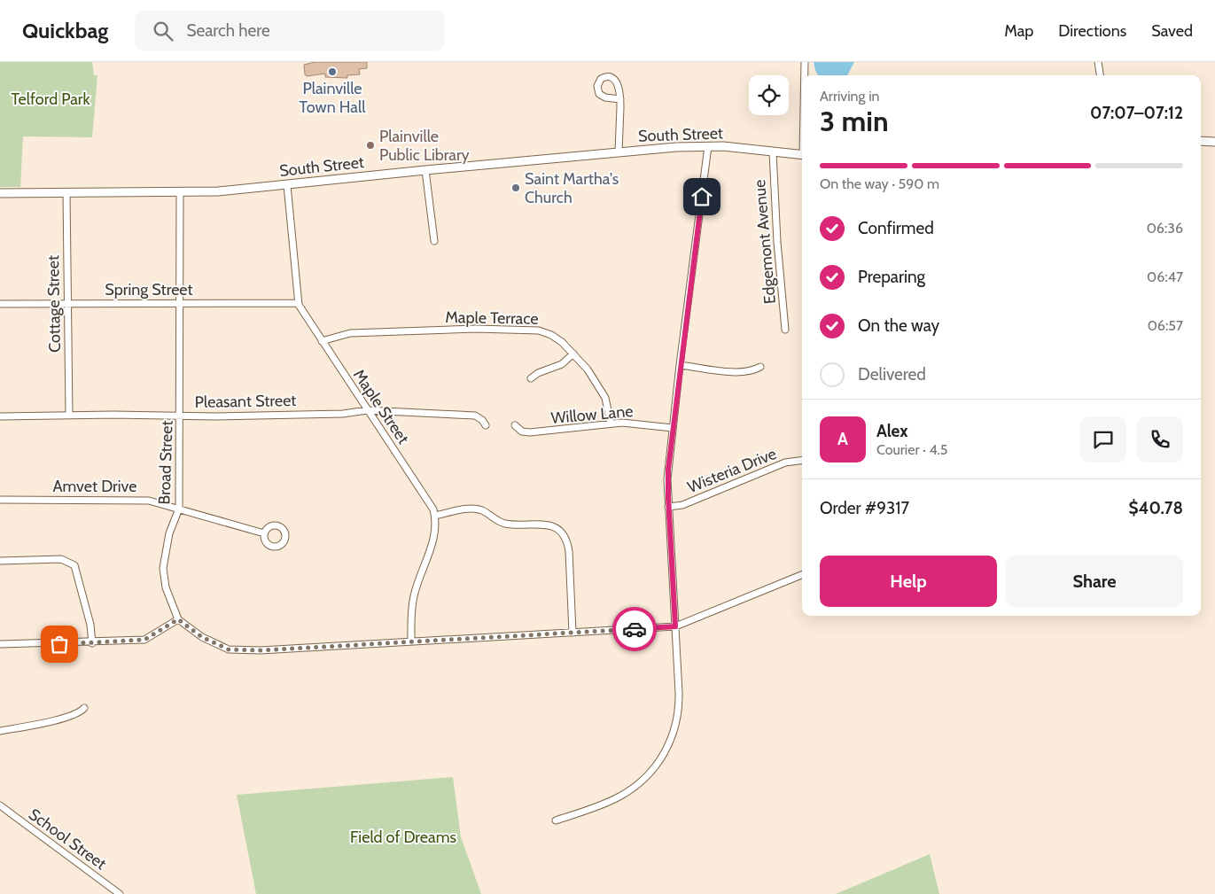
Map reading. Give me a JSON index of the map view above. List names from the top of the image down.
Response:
{
  "streets": {
    "main road": ["South Street"],
    "street": [
      "Edgemont Avenue",
      "Spring Street",
      "Cottage Street",
      "Maple Terrace",
      "Pleasant Street",
      "Maple Street",
      "Willow Lane",
      "Broad Street",
      "Wisteria Drive",
      "Amvet Drive",
      "School Street"
    ]
  },
  "crossings": [
    ["South Street", "Edgemont Avenue"],
    ["South Street", "Cottage Street"],
    ["South Street", "Maple Street"],
    ["South Street", "Broad Street"],
    ["Spring Street", "Cottage Street"],
    ["Spring Street", "Maple Street"],
    ["Spring Street", "Broad Street"],
    ["Cottage Street", "Pleasant Street"],
    ["Maple Terrace", "Maple Street"],
    ["Maple Terrace", "Willow Lane"],
    ["Pleasant Street", "Maple Street"],
    ["Pleasant Street", "Broad Street"],
    ["Broad Street", "Amvet Drive"]
  ],
  "parks": ["Telford Park", "Field of Dreams"],
  "places": ["Plainville Town Hall", "Plainville Public Library", "Saint Martha's Church"],
  "page": {
    "header": "Quickbag",
    "search": "Search here",
    "nav": ["Map", "Directions", "Saved"],
    "heading": ["3 min", "Arriving in", "07:07–07:12"],
    "panel": [
      "Alex",
      "Courier · 4.5",
      "Order #9317",
      "$40.78"
    ],
    "bar": "On the way · 590 m",
    "list": [
      ["Confirmed", "06:36"],
      ["Preparing", "06:47"],
      ["On the way", "06:57"],
      "Delivered"
    ],
    "round": "A",
    "buttons": ["Help", "Share"]
  }
}
